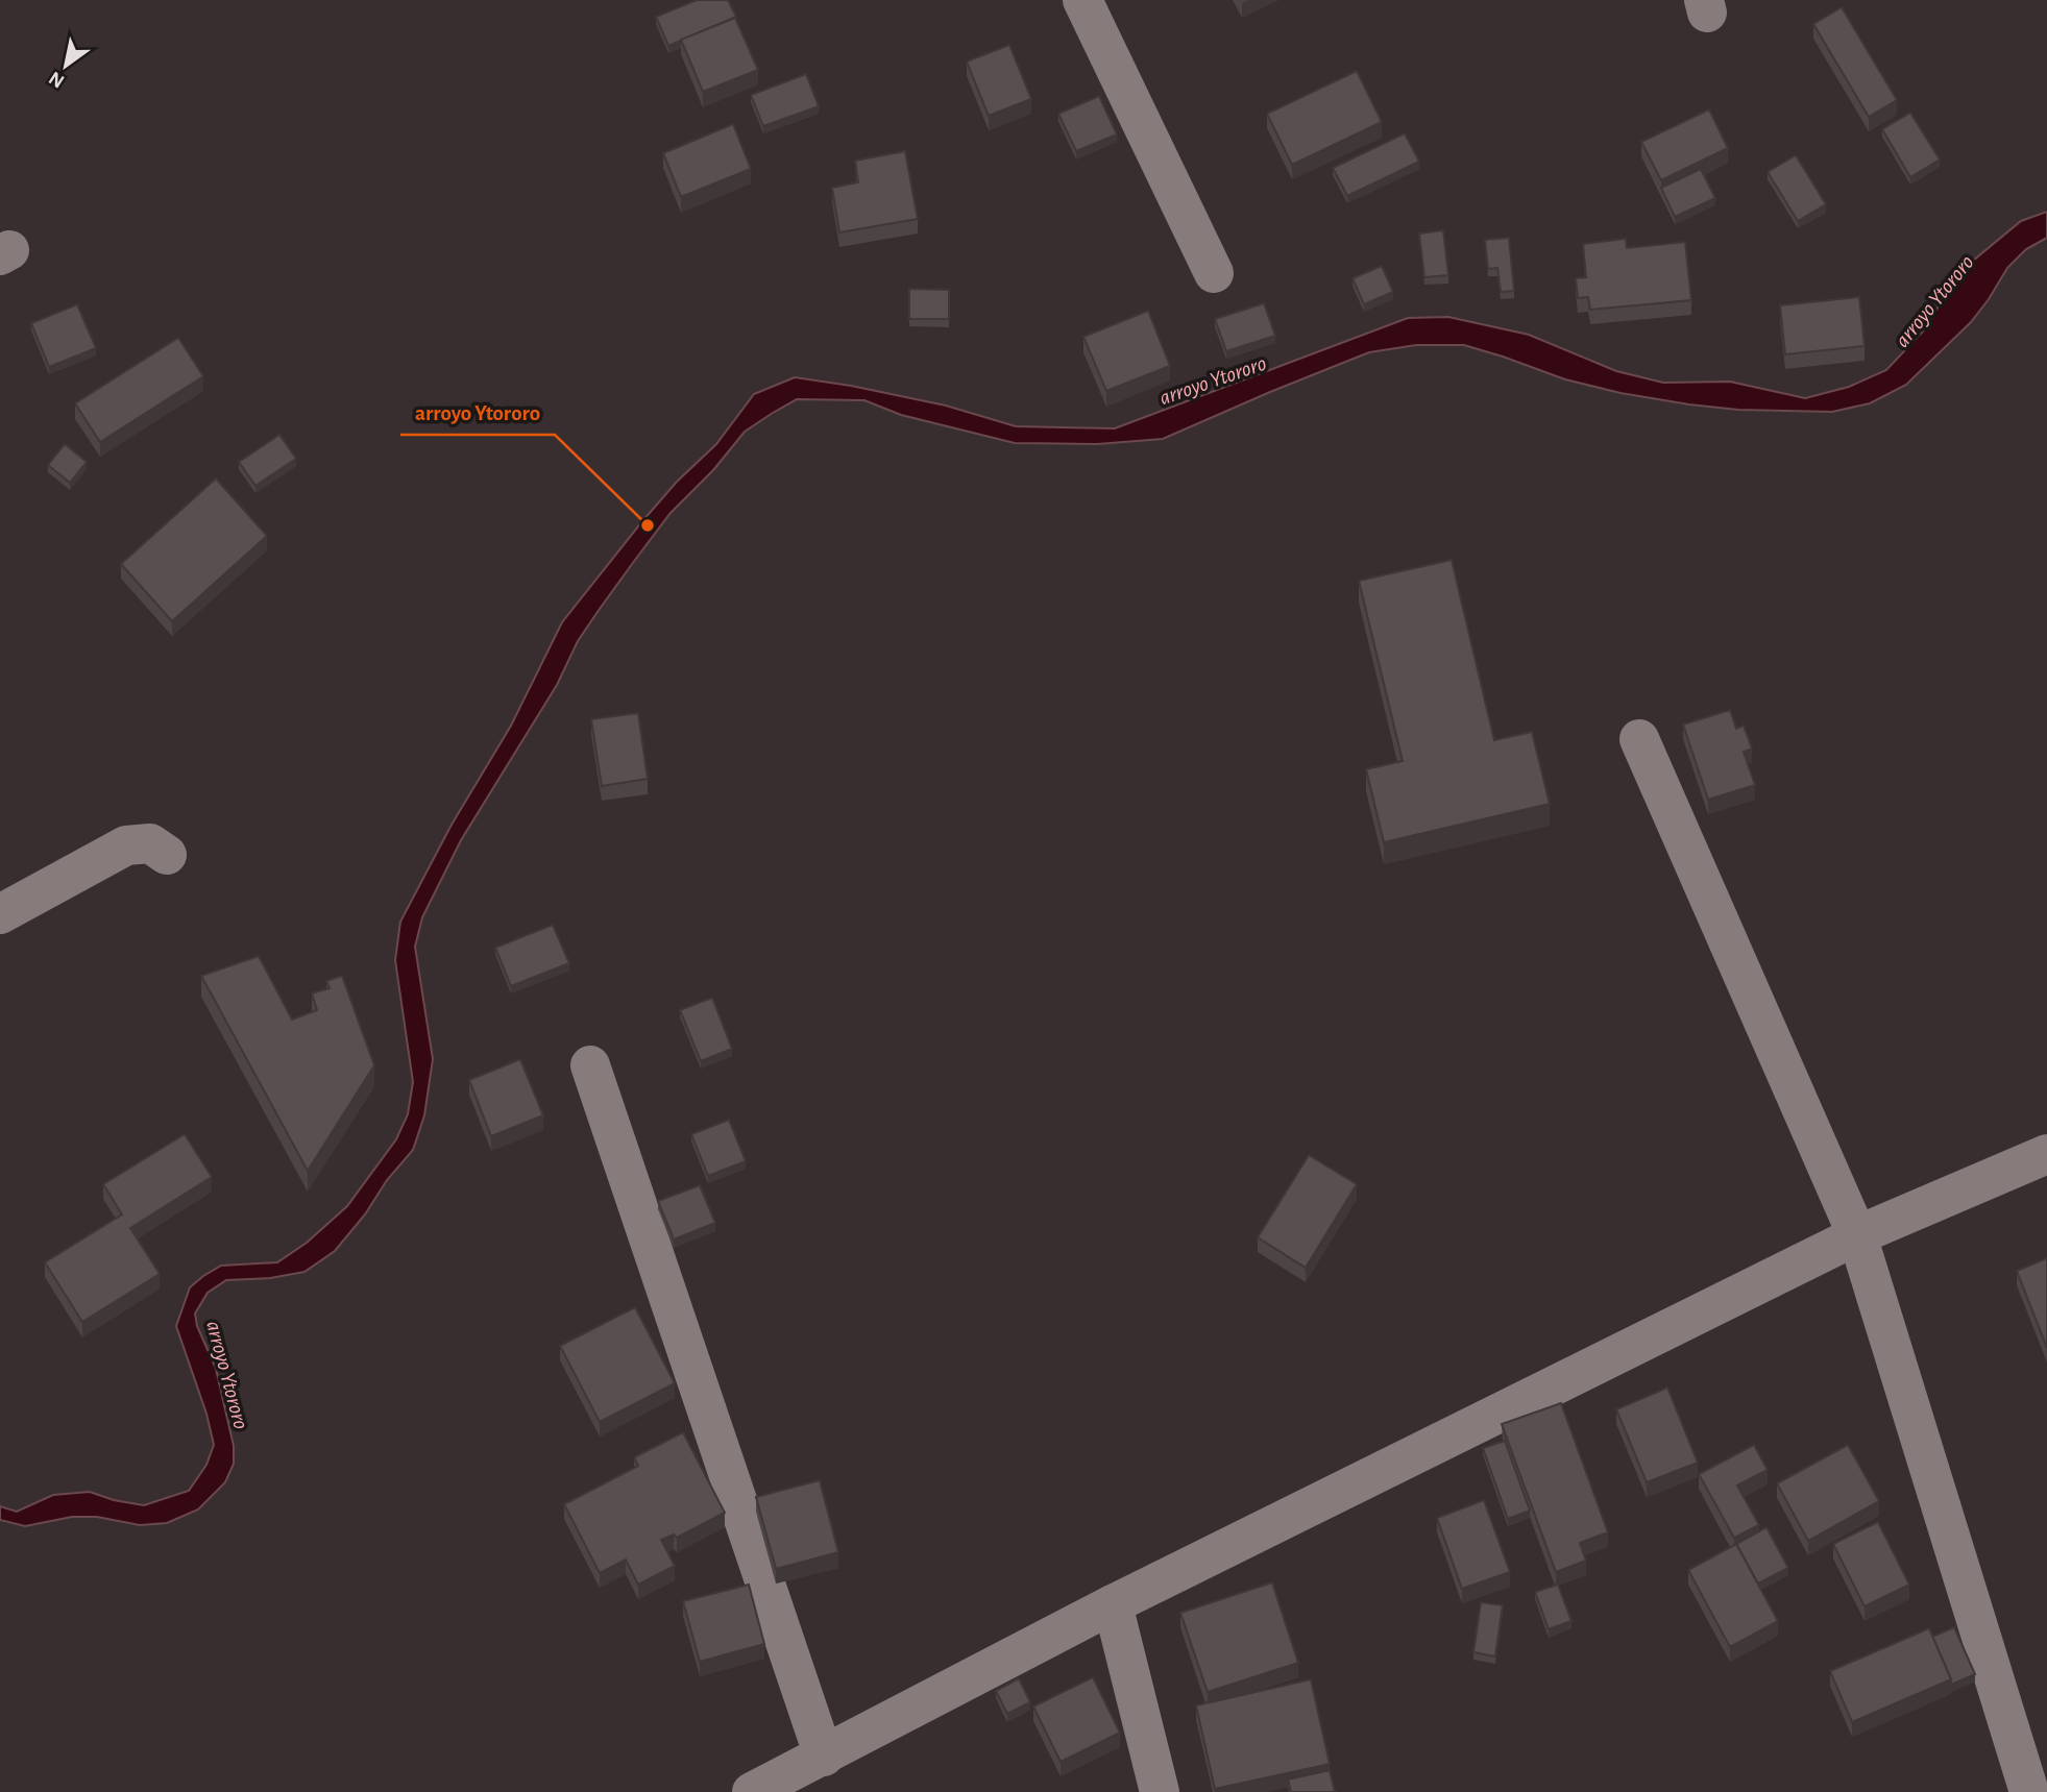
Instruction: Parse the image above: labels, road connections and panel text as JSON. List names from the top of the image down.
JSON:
{
  "water": ["arroyo Ytororo"],
  "places": ["arroyo Ytororo"],
  "north": "bottom left"
}
